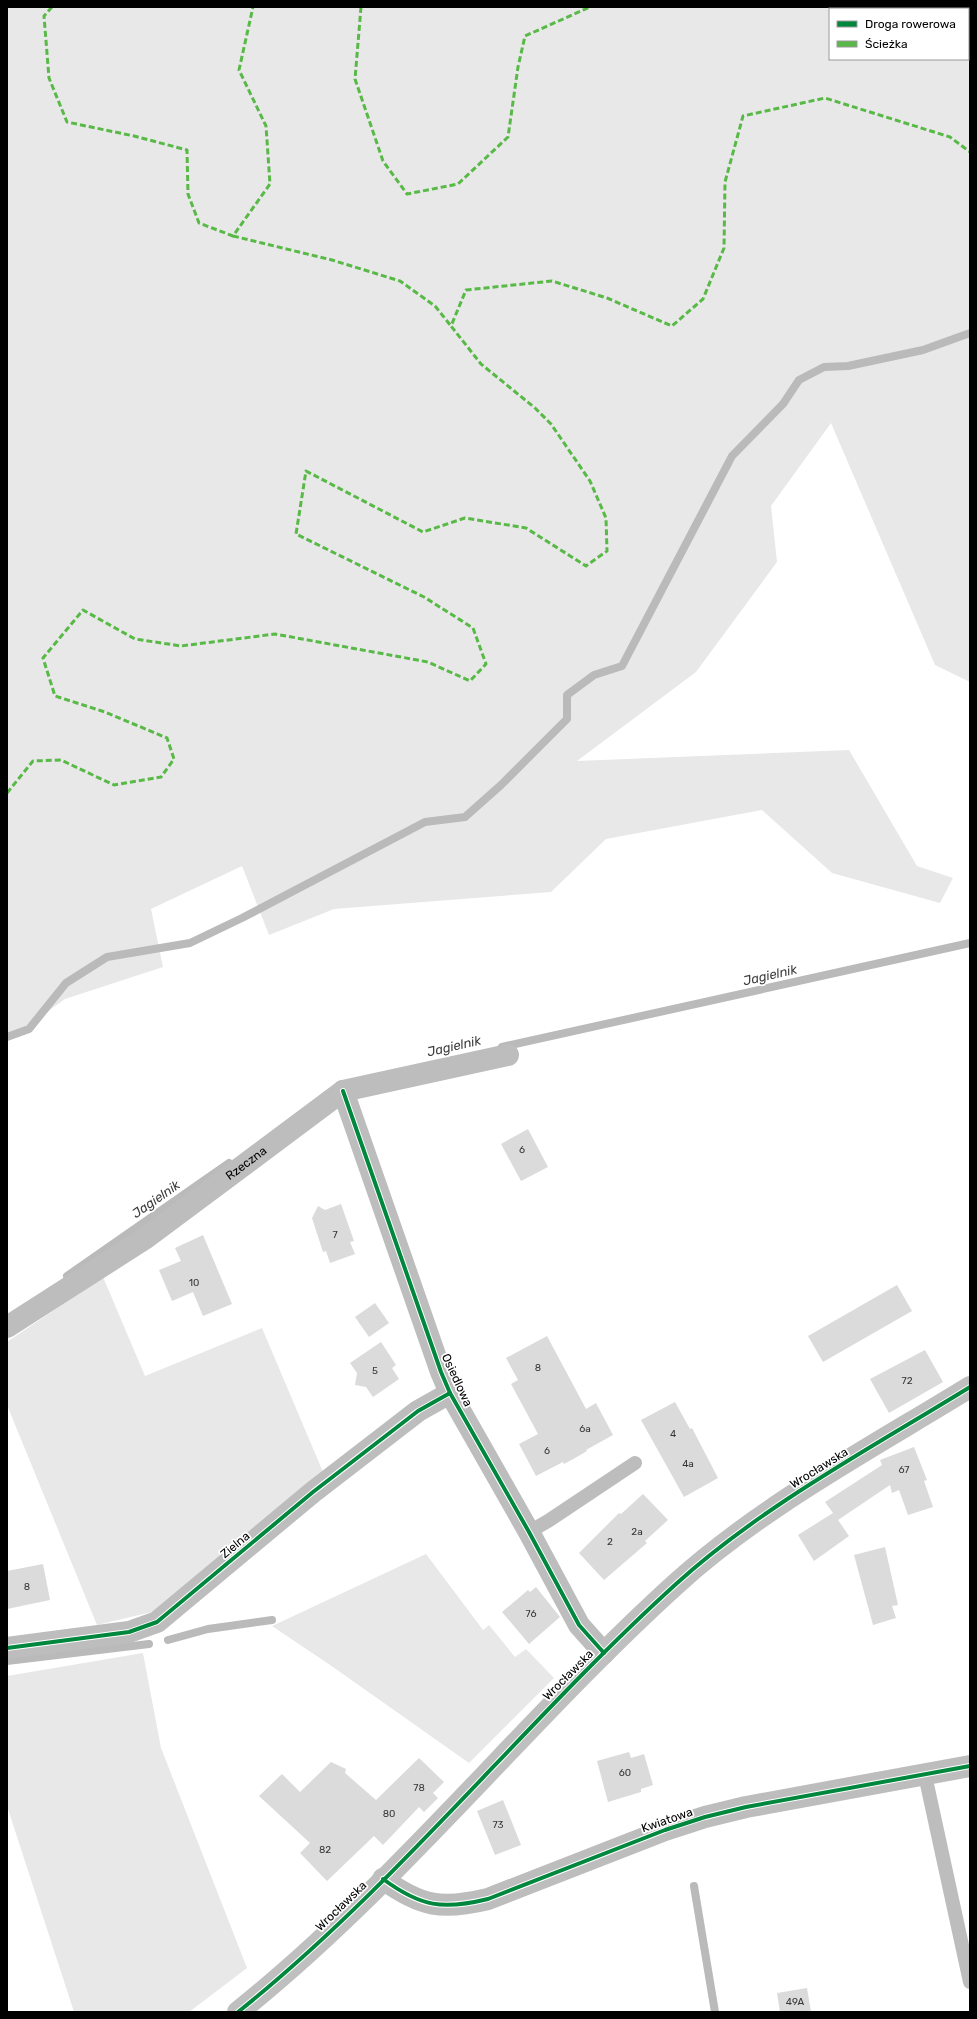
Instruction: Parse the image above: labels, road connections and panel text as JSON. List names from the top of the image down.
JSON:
{
  "streets": {
    "street": [
      "Rzeczna",
      "Osiedlowa",
      "Wrocławska",
      "Zielna",
      "Kwiatowa"
    ]
  },
  "crossings": [
    ["Rzeczna", "Osiedlowa"],
    ["Osiedlowa", "Wrocławska"],
    ["Osiedlowa", "Zielna"],
    ["Wrocławska", "Kwiatowa"]
  ],
  "water": ["Jagielnik"],
  "house_numbers": [
    "6",
    "7",
    "10",
    "8",
    "5",
    "72",
    "6a",
    "4",
    "6",
    "4a",
    "67",
    "2a",
    "2",
    "8",
    "76",
    "60",
    "78",
    "80",
    "73",
    "82",
    "49A"
  ],
  "legend": ["Droga rowerowa", "Ścieżka"]
}
